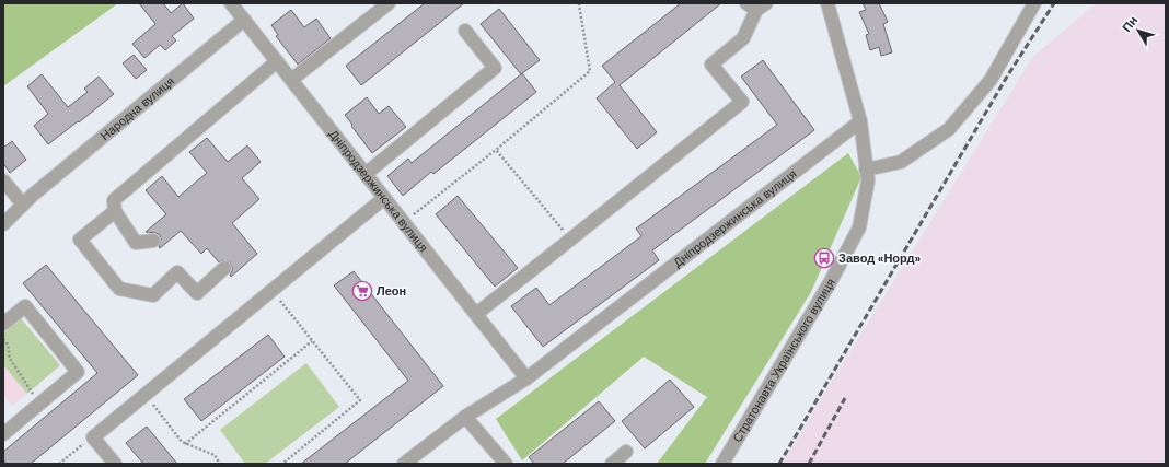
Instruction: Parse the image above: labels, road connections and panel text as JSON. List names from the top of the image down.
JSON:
{
  "streets": {
    "street": ["Народна вулиця", "Дніпродзержинська вулиця", "Стратонавта Українського вулиця"]
  },
  "crossings": [
    ["Народна вулиця", "Дніпродзержинська вулиця"],
    ["Дніпродзержинська вулиця", "Стратонавта Українського вулиця"]
  ],
  "places": {
    "bus stop": ["Завод «Норд»"],
    "supermarket": ["Леон"]
  },
  "north": "top left"
}
